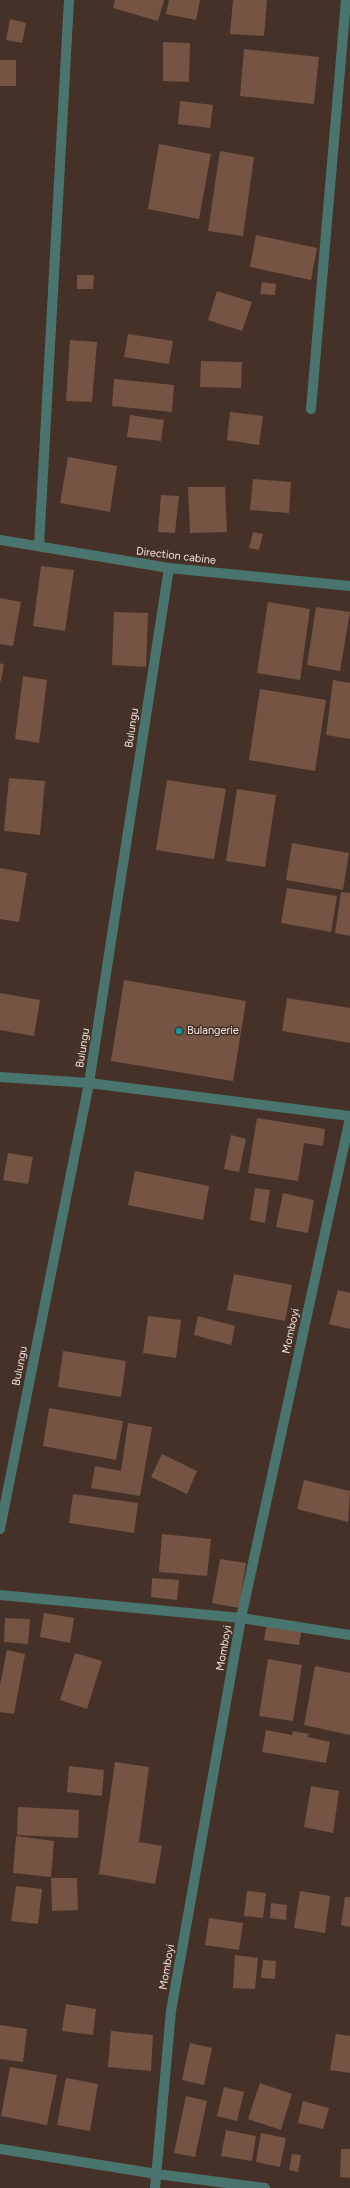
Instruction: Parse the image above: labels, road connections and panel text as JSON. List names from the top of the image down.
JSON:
{
  "streets": {
    "street": ["Direction cabine", "Bulungu", "Momboyi"]
  },
  "crossings": [
    ["Direction cabine", "Bulungu"]
  ],
  "places": ["Bulangerie"]
}
